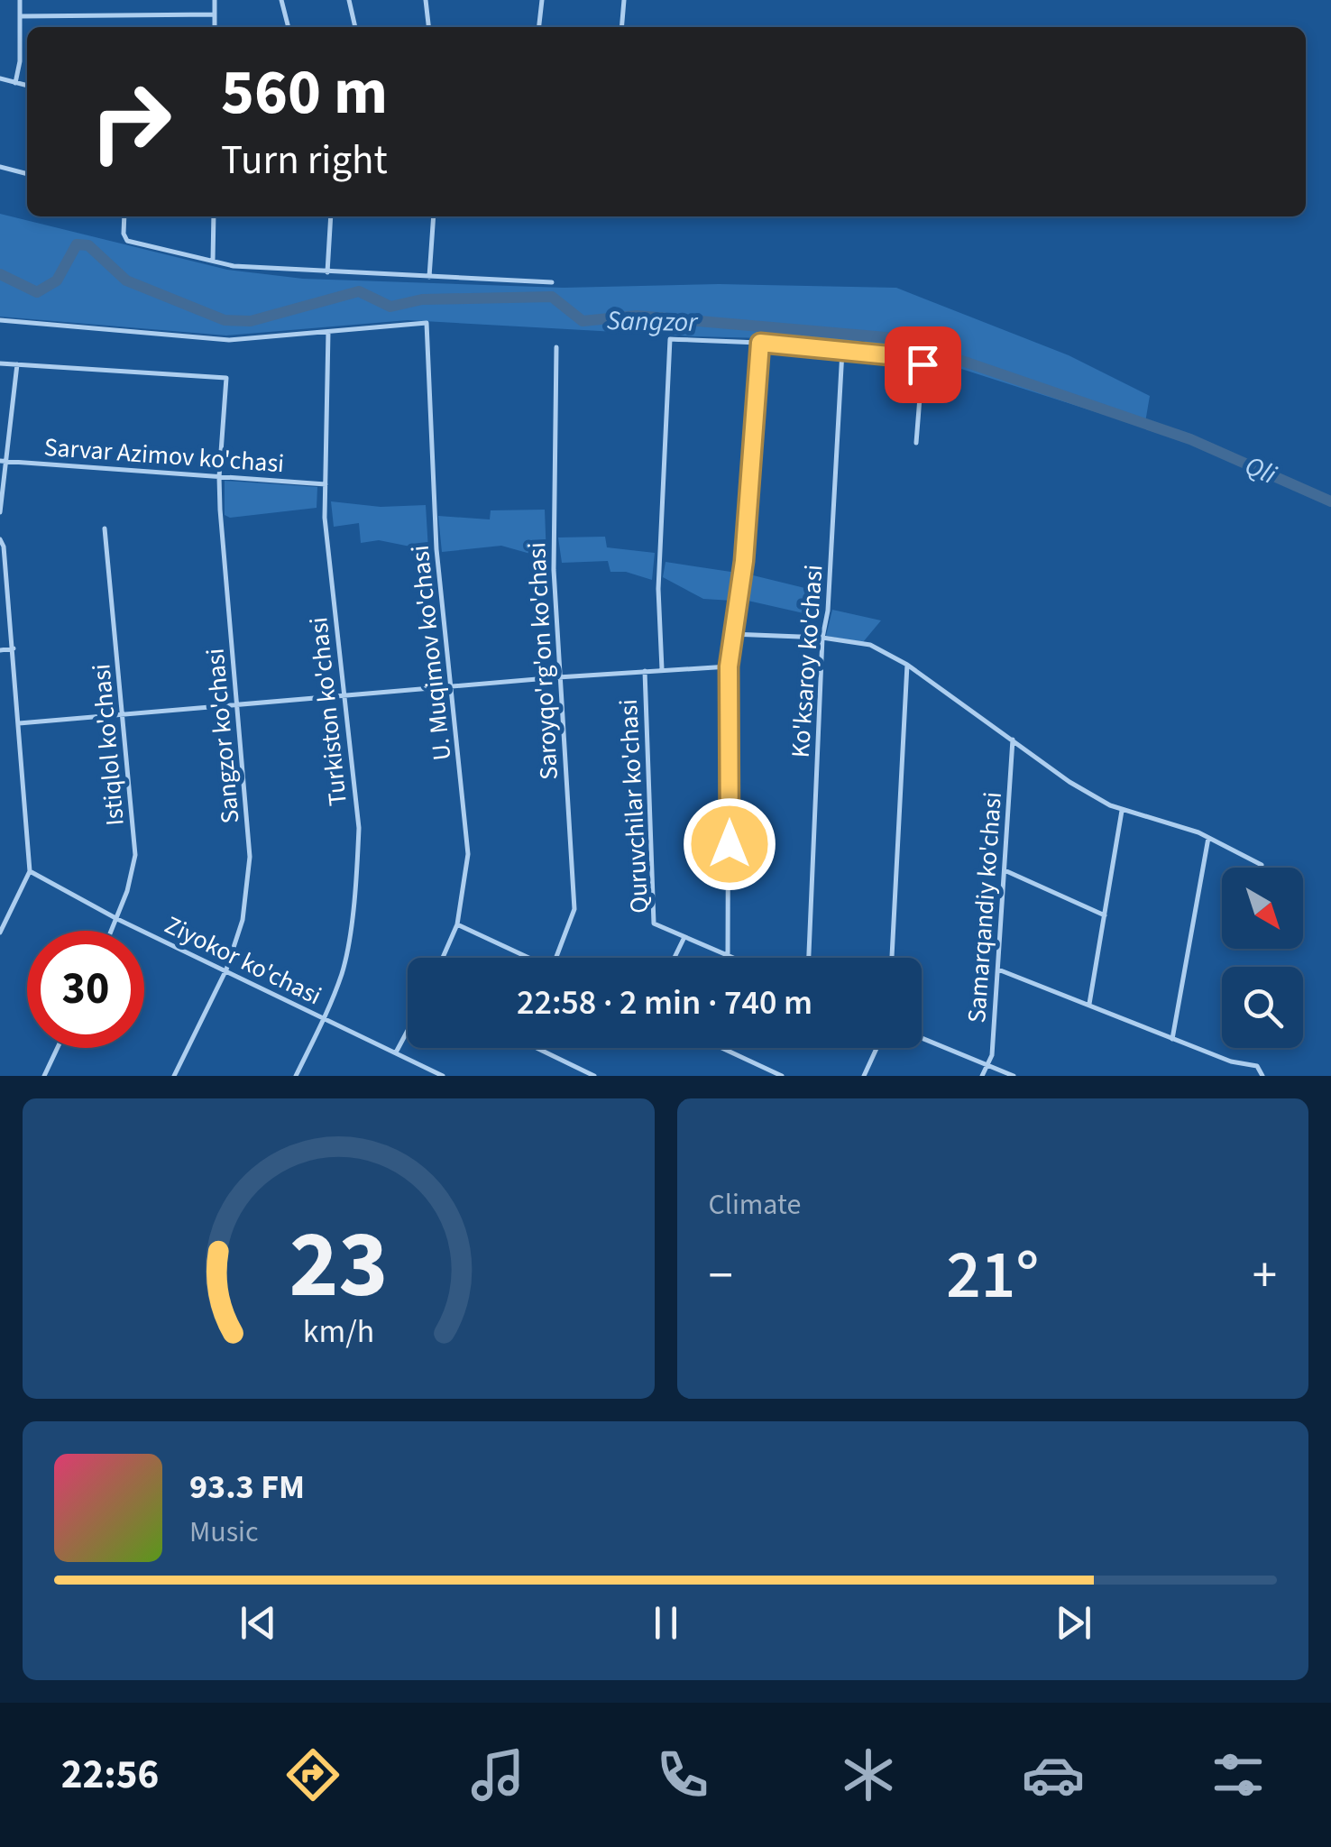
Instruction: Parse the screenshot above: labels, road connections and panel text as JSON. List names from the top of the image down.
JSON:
{
  "streets": {
    "street": [
      "Sarvar Azimov ko'chasi",
      "U. Muqimov ko'chasi",
      "Saroyqo'rg'on ko'chasi",
      "Ko'ksaroy ko'chasi",
      "Turkiston ko'chasi",
      "Sangzor ko'chasi",
      "Istiqlol ko'chasi",
      "Quruvchilar ko'chasi",
      "Samarqandiy ko'chasi",
      "Ziyokor ko'chasi"
    ]
  },
  "crossings": [
    ["Sarvar Azimov ko'chasi", "Turkiston ko'chasi"],
    ["Sarvar Azimov ko'chasi", "Sangzor ko'chasi"],
    ["U. Muqimov ko'chasi", "Turkiston ko'chasi"],
    ["Turkiston ko'chasi", "Ziyokor ko'chasi"],
    ["Sangzor ko'chasi", "Ziyokor ko'chasi"],
    ["Istiqlol ko'chasi", "Ziyokor ko'chasi"]
  ],
  "water": ["Sangzor", "Qli"],
  "north": "bottom right",
  "page": {
    "turn": ["560 m", "Turn right"],
    "limit": "30",
    "trip": "22:58 · 2 min · 740 m",
    "tile": "Climate",
    "heat": ["−", "21°", "+"],
    "song": ["93.3 FM", "Music"],
    "tabs": "22:56",
    "gauge": ["23", "km/h"]
  }
}
